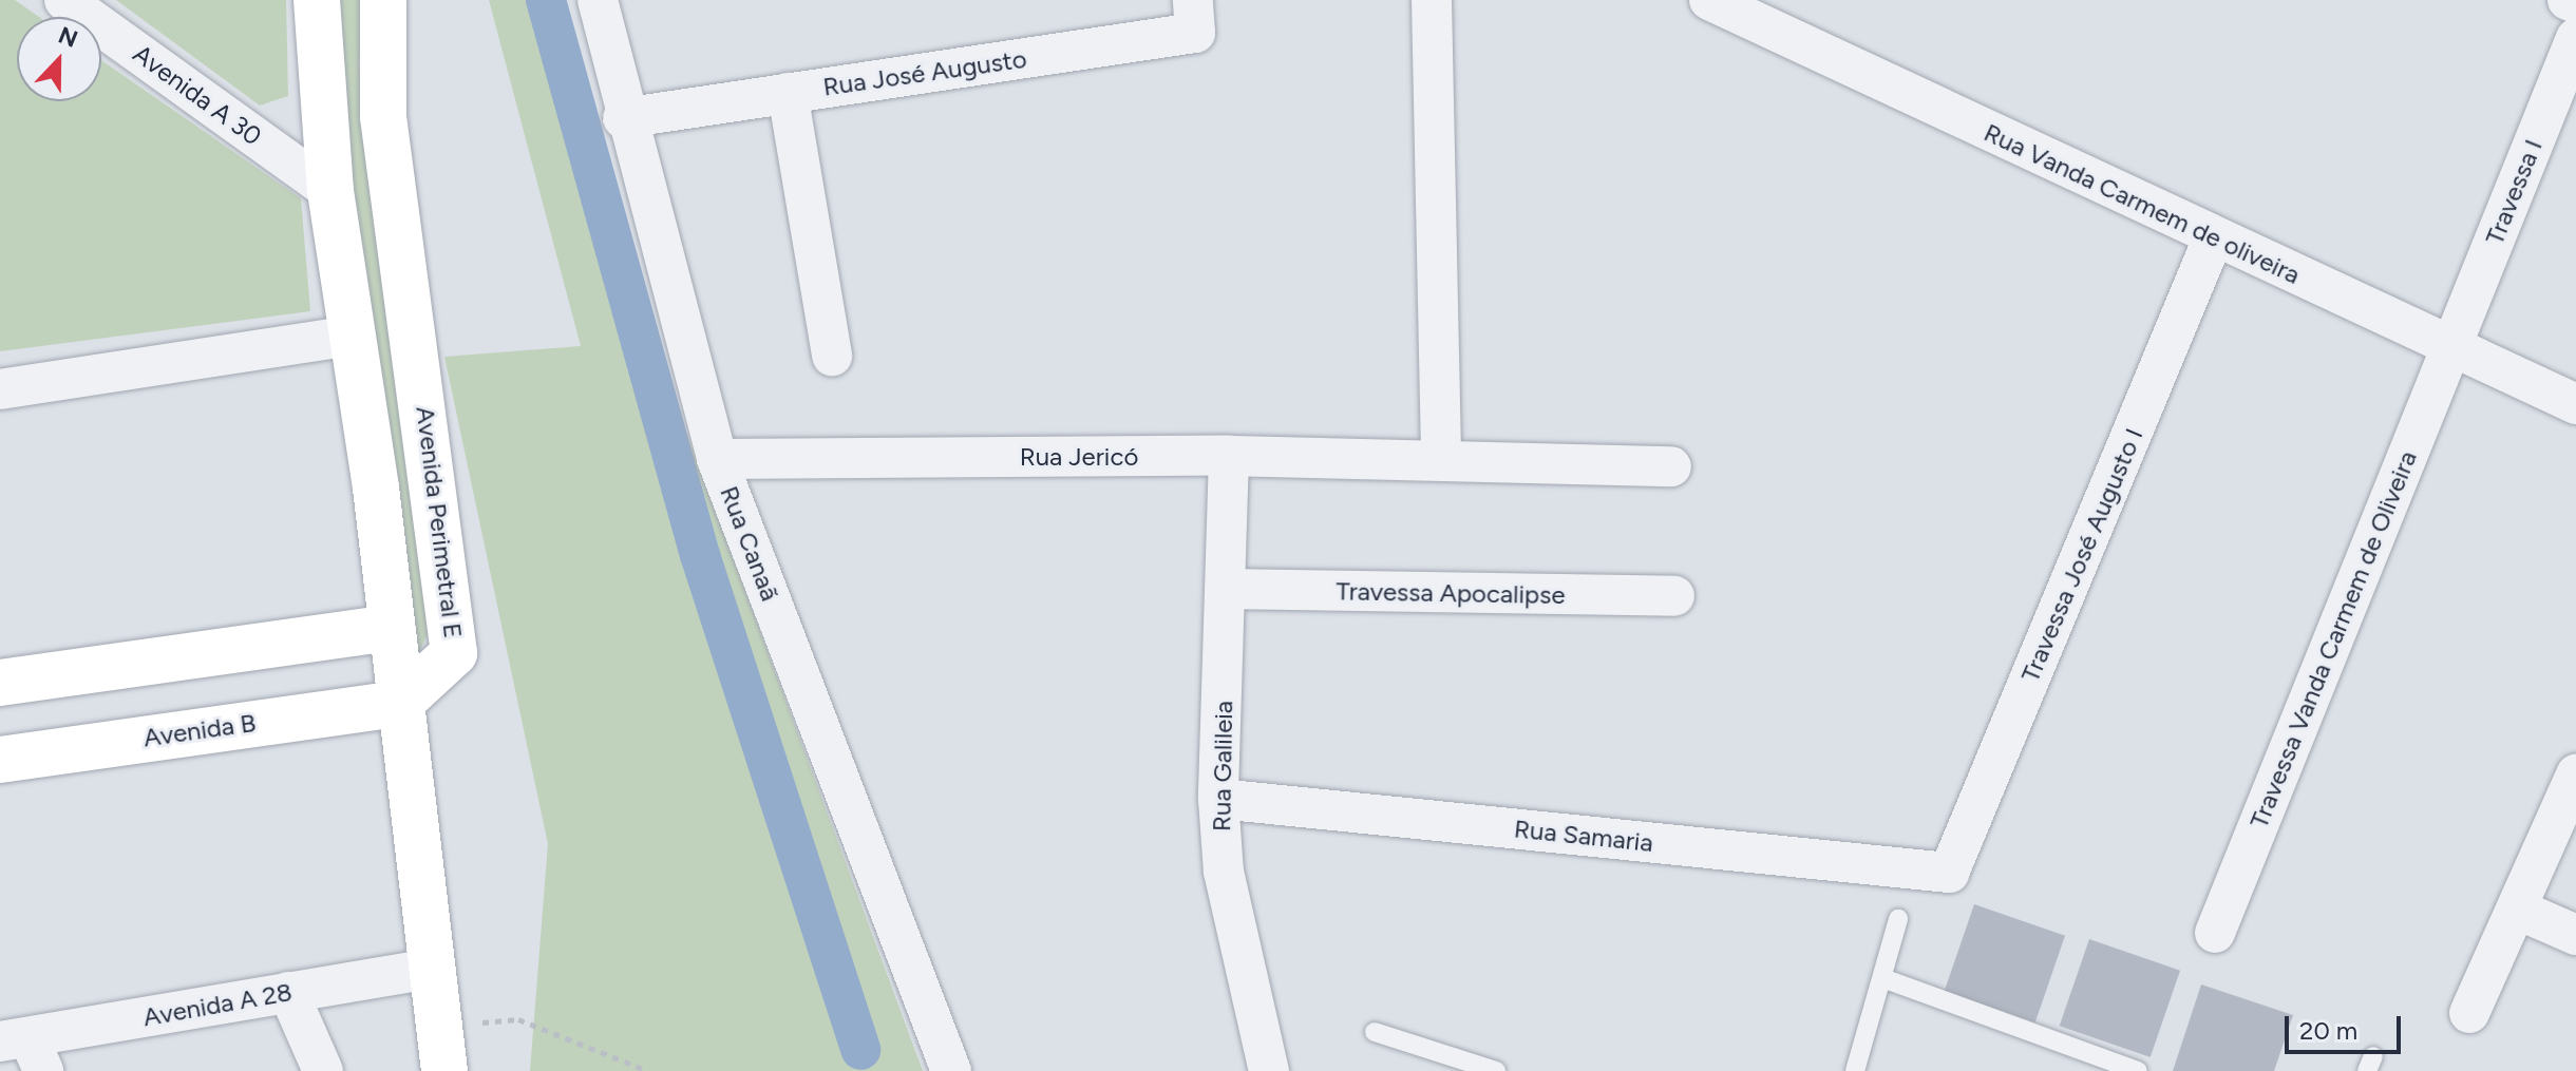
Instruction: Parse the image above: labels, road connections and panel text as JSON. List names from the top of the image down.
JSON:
{
  "streets": {
    "street": [
      "Rua José Augusto",
      "Avenida A 30",
      "Travessa I",
      "Rua Vanda Carmem de oliveira",
      "Rua Jericó",
      "Avenida Perimetral E",
      "Rua Canaã",
      "Travessa José Augusto I",
      "Travessa Apocalipse",
      "Travessa Vanda Carmem de Oliveira",
      "Avenida B",
      "Rua Galileia",
      "Rua Samaria",
      "Avenida A 28"
    ]
  },
  "crossings": [
    ["Rua José Augusto", "Rua Canaã"],
    ["Travessa I", "Rua Vanda Carmem de oliveira"],
    ["Travessa I", "Travessa Vanda Carmem de Oliveira"],
    ["Rua Vanda Carmem de oliveira", "Travessa José Augusto I"],
    ["Rua Vanda Carmem de oliveira", "Travessa Vanda Carmem de Oliveira"],
    ["Rua Jericó", "Rua Canaã"],
    ["Rua Jericó", "Rua Galileia"],
    ["Avenida Perimetral E", "Avenida B"],
    ["Travessa José Augusto I", "Rua Samaria"],
    ["Travessa Apocalipse", "Rua Galileia"],
    ["Rua Galileia", "Rua Samaria"]
  ],
  "scale_bar": "20 m",
  "north": "top"
}
